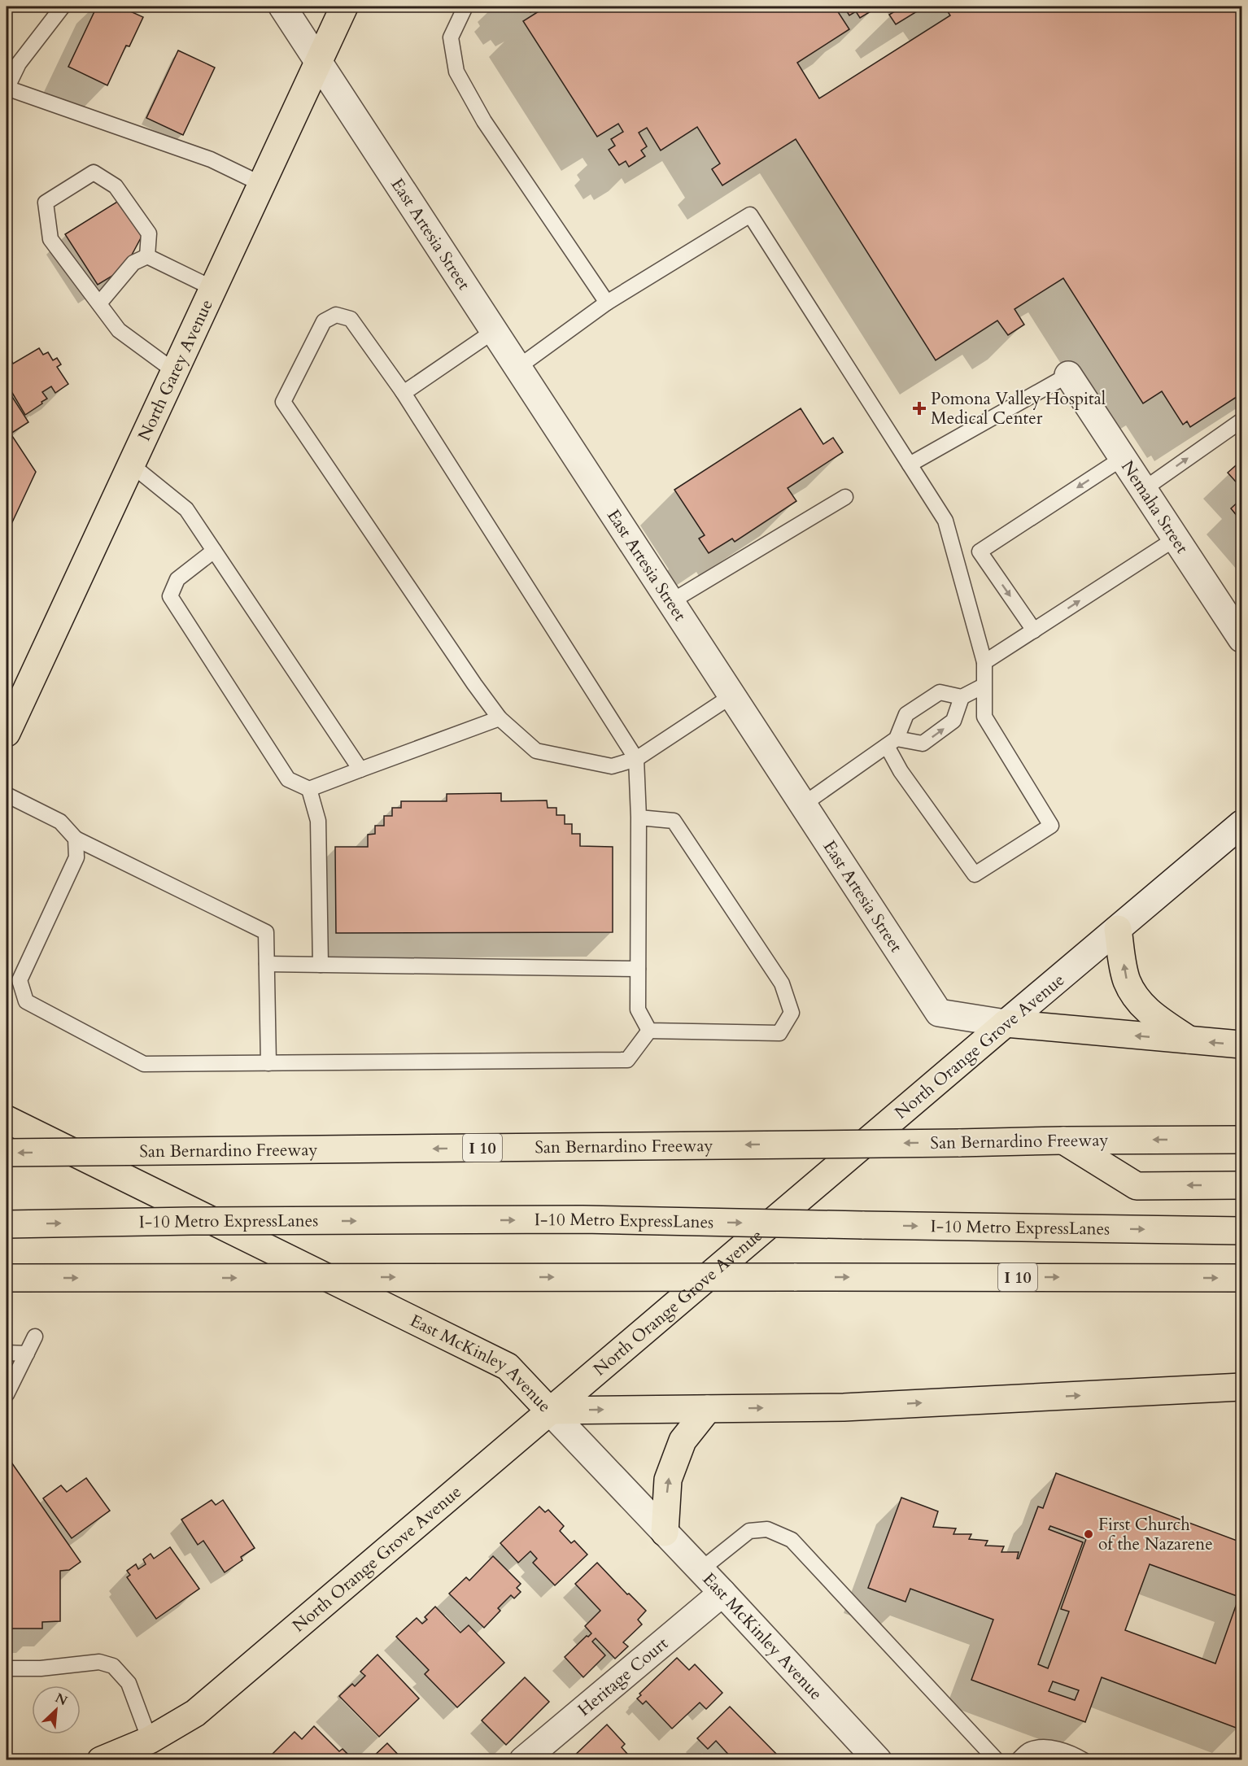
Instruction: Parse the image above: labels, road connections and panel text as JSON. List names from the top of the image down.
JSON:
{
  "streets": {
    "main road": [
      "North Garey Avenue",
      "North Orange Grove Avenue",
      "San Bernardino Freeway",
      "I 10",
      "I-10 Metro ExpressLanes",
      "East McKinley Avenue"
    ],
    "street": ["East Artesia Street", "Nemaha Street", "Heritage Court"]
  },
  "crossings": [
    ["East Artesia Street", "North Garey Avenue"],
    ["East Artesia Street", "North Orange Grove Avenue"],
    ["North Orange Grove Avenue", "East McKinley Avenue"],
    ["East McKinley Avenue", "Heritage Court"]
  ],
  "places": {
    "health": ["Pomona Valley Hospital Medical Center"],
    "other": ["First Church of the Nazarene"]
  },
  "north": "top right"
}
